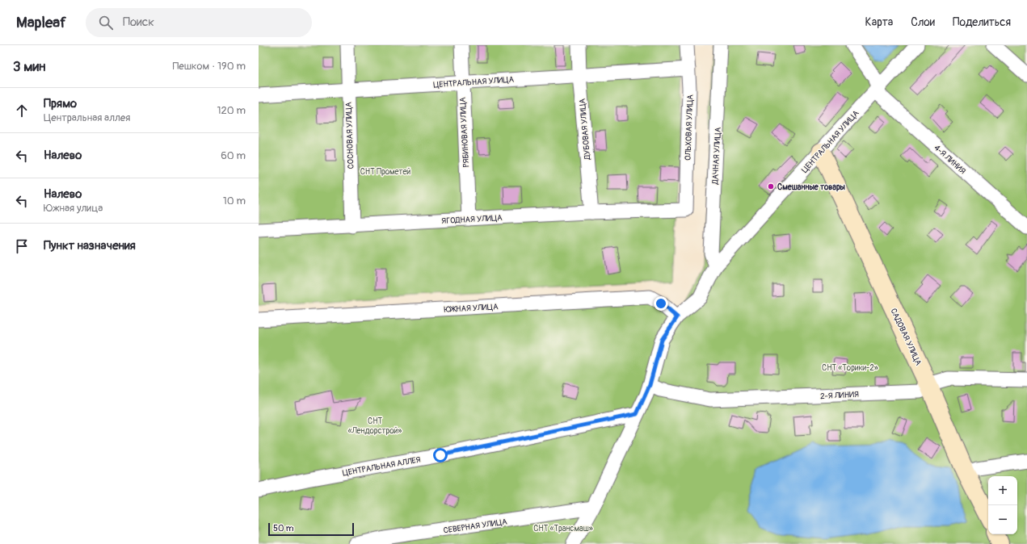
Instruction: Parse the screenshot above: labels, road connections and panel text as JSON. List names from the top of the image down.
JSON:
{
  "streets": {
    "street": [
      "ЦЕНТРАЛЬНАЯ УЛИЦА",
      "ОЛЬХОВАЯ УЛИЦА",
      "ДУБОВАЯ УЛИЦА",
      "РЯБИНОВАЯ УЛИЦА",
      "СОСНОВАЯ УЛИЦА",
      "ДАЧНАЯ УЛИЦА",
      "4-Я ЛИНИЯ",
      "ЯГОДНАЯ УЛИЦА",
      "ЮЖНАЯ УЛИЦА",
      "САДОВАЯ УЛИЦА",
      "2-Я ЛИНИЯ",
      "ЦЕНТРАЛЬНАЯ АЛЛЕЯ",
      "СЕВЕРНАЯ УЛИЦА"
    ]
  },
  "crossings": [
    ["ЦЕНТРАЛЬНАЯ УЛИЦА", "ОЛЬХОВАЯ УЛИЦА"],
    ["ЦЕНТРАЛЬНАЯ УЛИЦА", "ДУБОВАЯ УЛИЦА"],
    ["ЦЕНТРАЛЬНАЯ УЛИЦА", "РЯБИНОВАЯ УЛИЦА"],
    ["ЦЕНТРАЛЬНАЯ УЛИЦА", "СОСНОВАЯ УЛИЦА"],
    ["ЦЕНТРАЛЬНАЯ УЛИЦА", "ДАЧНАЯ УЛИЦА"],
    ["ЦЕНТРАЛЬНАЯ УЛИЦА", "4-Я ЛИНИЯ"],
    ["ЦЕНТРАЛЬНАЯ УЛИЦА", "ЮЖНАЯ УЛИЦА"],
    ["ЦЕНТРАЛЬНАЯ УЛИЦА", "САДОВАЯ УЛИЦА"],
    ["ЦЕНТРАЛЬНАЯ УЛИЦА", "2-Я ЛИНИЯ"],
    ["ЦЕНТРАЛЬНАЯ УЛИЦА", "ЦЕНТРАЛЬНАЯ АЛЛЕЯ"],
    ["ЦЕНТРАЛЬНАЯ УЛИЦА", "СЕВЕРНАЯ УЛИЦА"],
    ["ОЛЬХОВАЯ УЛИЦА", "ЯГОДНАЯ УЛИЦА"],
    ["ДУБОВАЯ УЛИЦА", "ЯГОДНАЯ УЛИЦА"],
    ["РЯБИНОВАЯ УЛИЦА", "ЯГОДНАЯ УЛИЦА"],
    ["СОСНОВАЯ УЛИЦА", "ЯГОДНАЯ УЛИЦА"],
    ["САДОВАЯ УЛИЦА", "2-Я ЛИНИЯ"]
  ],
  "parks": [
    "СНТ Прометей",
    "СНТ «Торики-2»",
    "СНТ «Лендорстрой»",
    "СНТ «Трансмаш»"
  ],
  "places": ["Смешанные товары"],
  "scale_bar": "50 m",
  "page": {
    "header": "Mapleaf",
    "search": "Поиск",
    "nav": ["Карта", "Слои", "Поделиться"],
    "heading": ["3 мин", "Пешком · 190 m"],
    "list": [
      ["Прямо", "Центральная аллея", "120 m"],
      ["Налево", "60 m"],
      ["Налево", "Южная улица", "10 m"],
      "Пункт назначения"
    ],
    "map_buttons": ["+", "−"],
    "scale": "50 m"
  }
}
